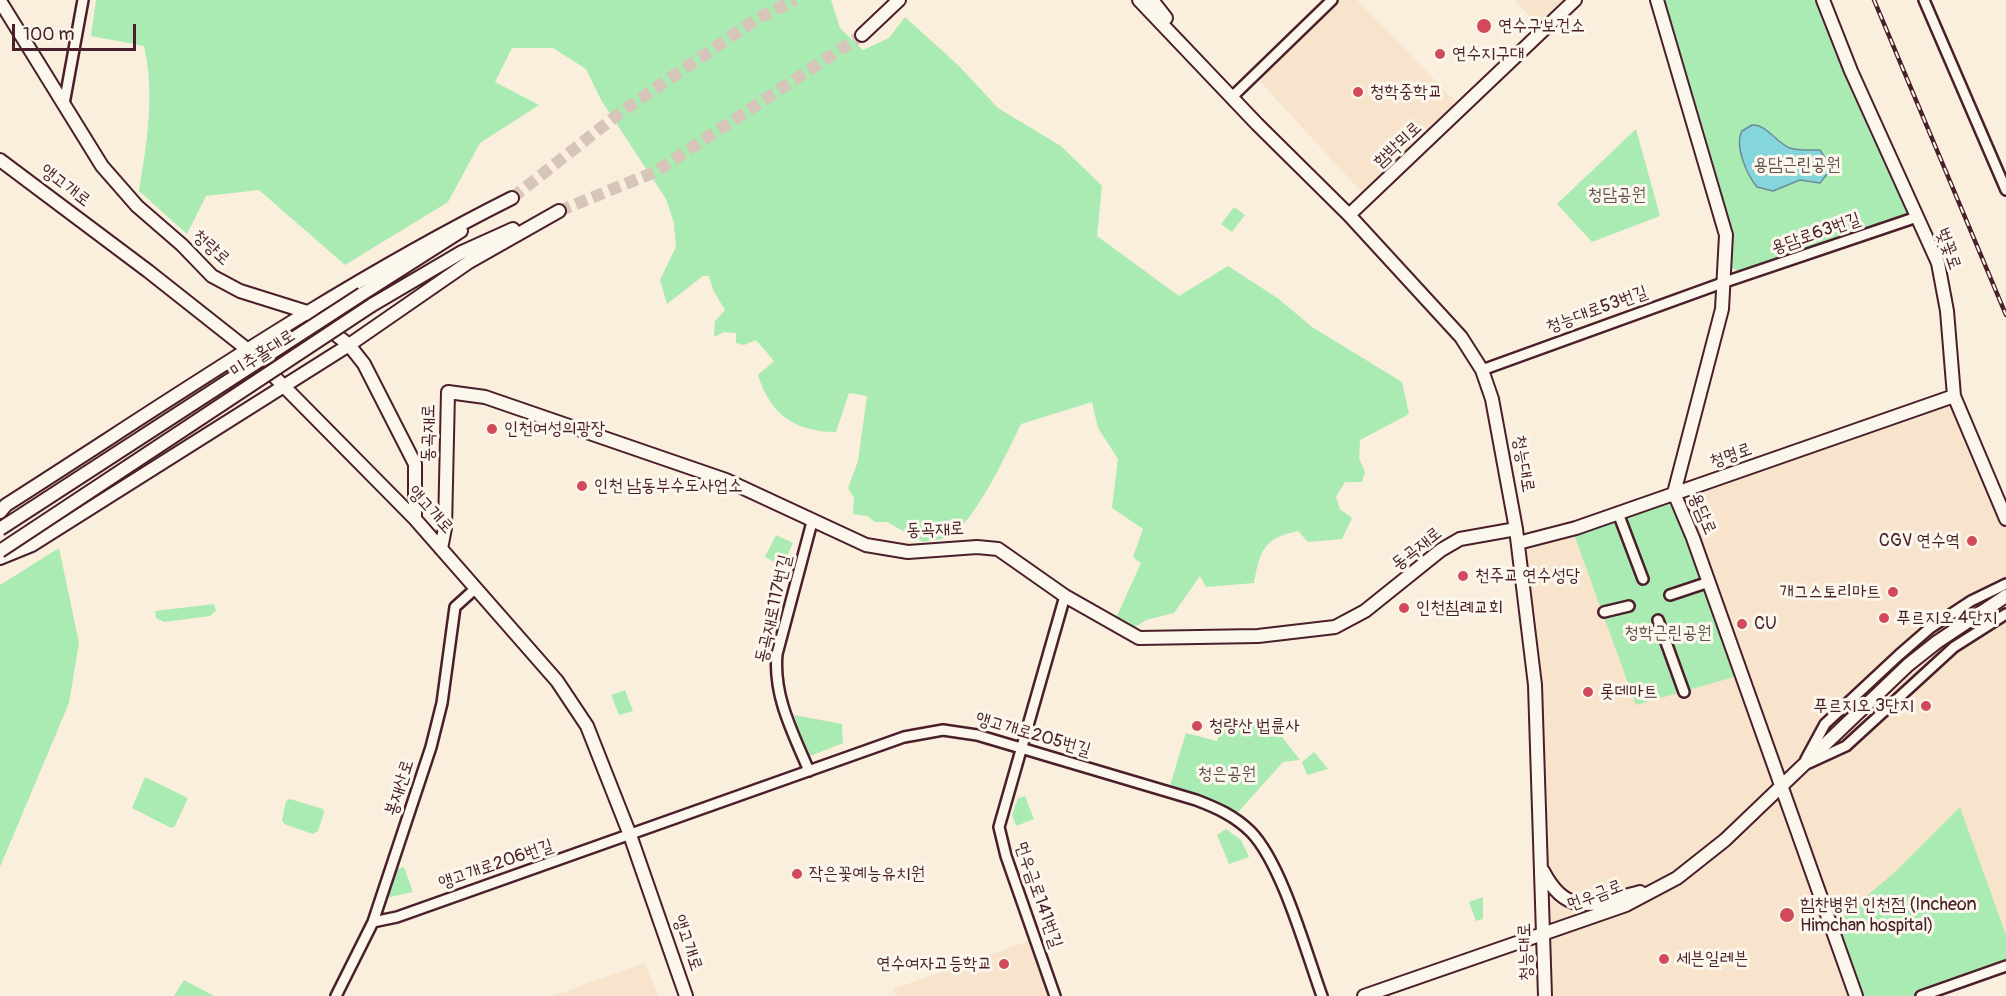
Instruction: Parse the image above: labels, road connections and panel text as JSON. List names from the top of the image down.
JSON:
{
  "streets": {
    "street": [
      "함박뫼로",
      "앵고개로",
      "용담로63번길",
      "청량로",
      "벚꽃로",
      "청능대로53번길",
      "미추홀대로",
      "동곡재로",
      "청명로",
      "청능대로",
      "용담로",
      "동곡재로117번길",
      "앵고개로205번길",
      "봉재산로",
      "앵고개로206번길",
      "먼우금로141번길",
      "먼우금로"
    ]
  },
  "crossings": [
    ["함박뫼로", "청능대로"],
    ["앵고개로", "청량로"],
    ["앵고개로", "동곡재로"],
    ["앵고개로", "앵고개로205번길"],
    ["앵고개로", "봉재산로"],
    ["앵고개로", "앵고개로206번길"],
    ["용담로63번길", "벚꽃로"],
    ["용담로63번길", "청능대로53번길"],
    ["용담로63번길", "용담로"],
    ["청량로", "미추홀대로"],
    ["벚꽃로", "청명로"],
    ["청능대로53번길", "청능대로"],
    ["청능대로53번길", "용담로"],
    ["동곡재로", "청능대로"],
    ["동곡재로", "동곡재로117번길"],
    ["동곡재로", "먼우금로141번길"],
    ["청명로", "청능대로"],
    ["청명로", "용담로"],
    ["청능대로", "먼우금로"],
    ["용담로", "먼우금로"],
    ["동곡재로117번길", "앵고개로205번길"],
    ["앵고개로205번길", "앵고개로206번길"],
    ["앵고개로205번길", "먼우금로141번길"],
    ["봉재산로", "앵고개로206번길"]
  ],
  "parks": [
    "용담근린공원",
    "청담공원",
    "청학근린공원",
    "청은공원"
  ],
  "places": [
    "연수구보건소",
    "연수지구대",
    "청학중학교",
    "인천여성의광장",
    "인천 남동부수도사업소",
    "CGV 연수역",
    "천주교 연수성당",
    "개그스토리마트",
    "인천침례교회",
    "푸르지오 4단지",
    "CU",
    "롯데마트",
    "푸르지오 3단지",
    "청량산 법륜사",
    "작은꽃예능유치원",
    "힘찬병원 인천점 (Incheon Himchan hospital)",
    "세븐일레븐",
    "연수여자고등학교"
  ],
  "scale_bar": "100 m"
}
